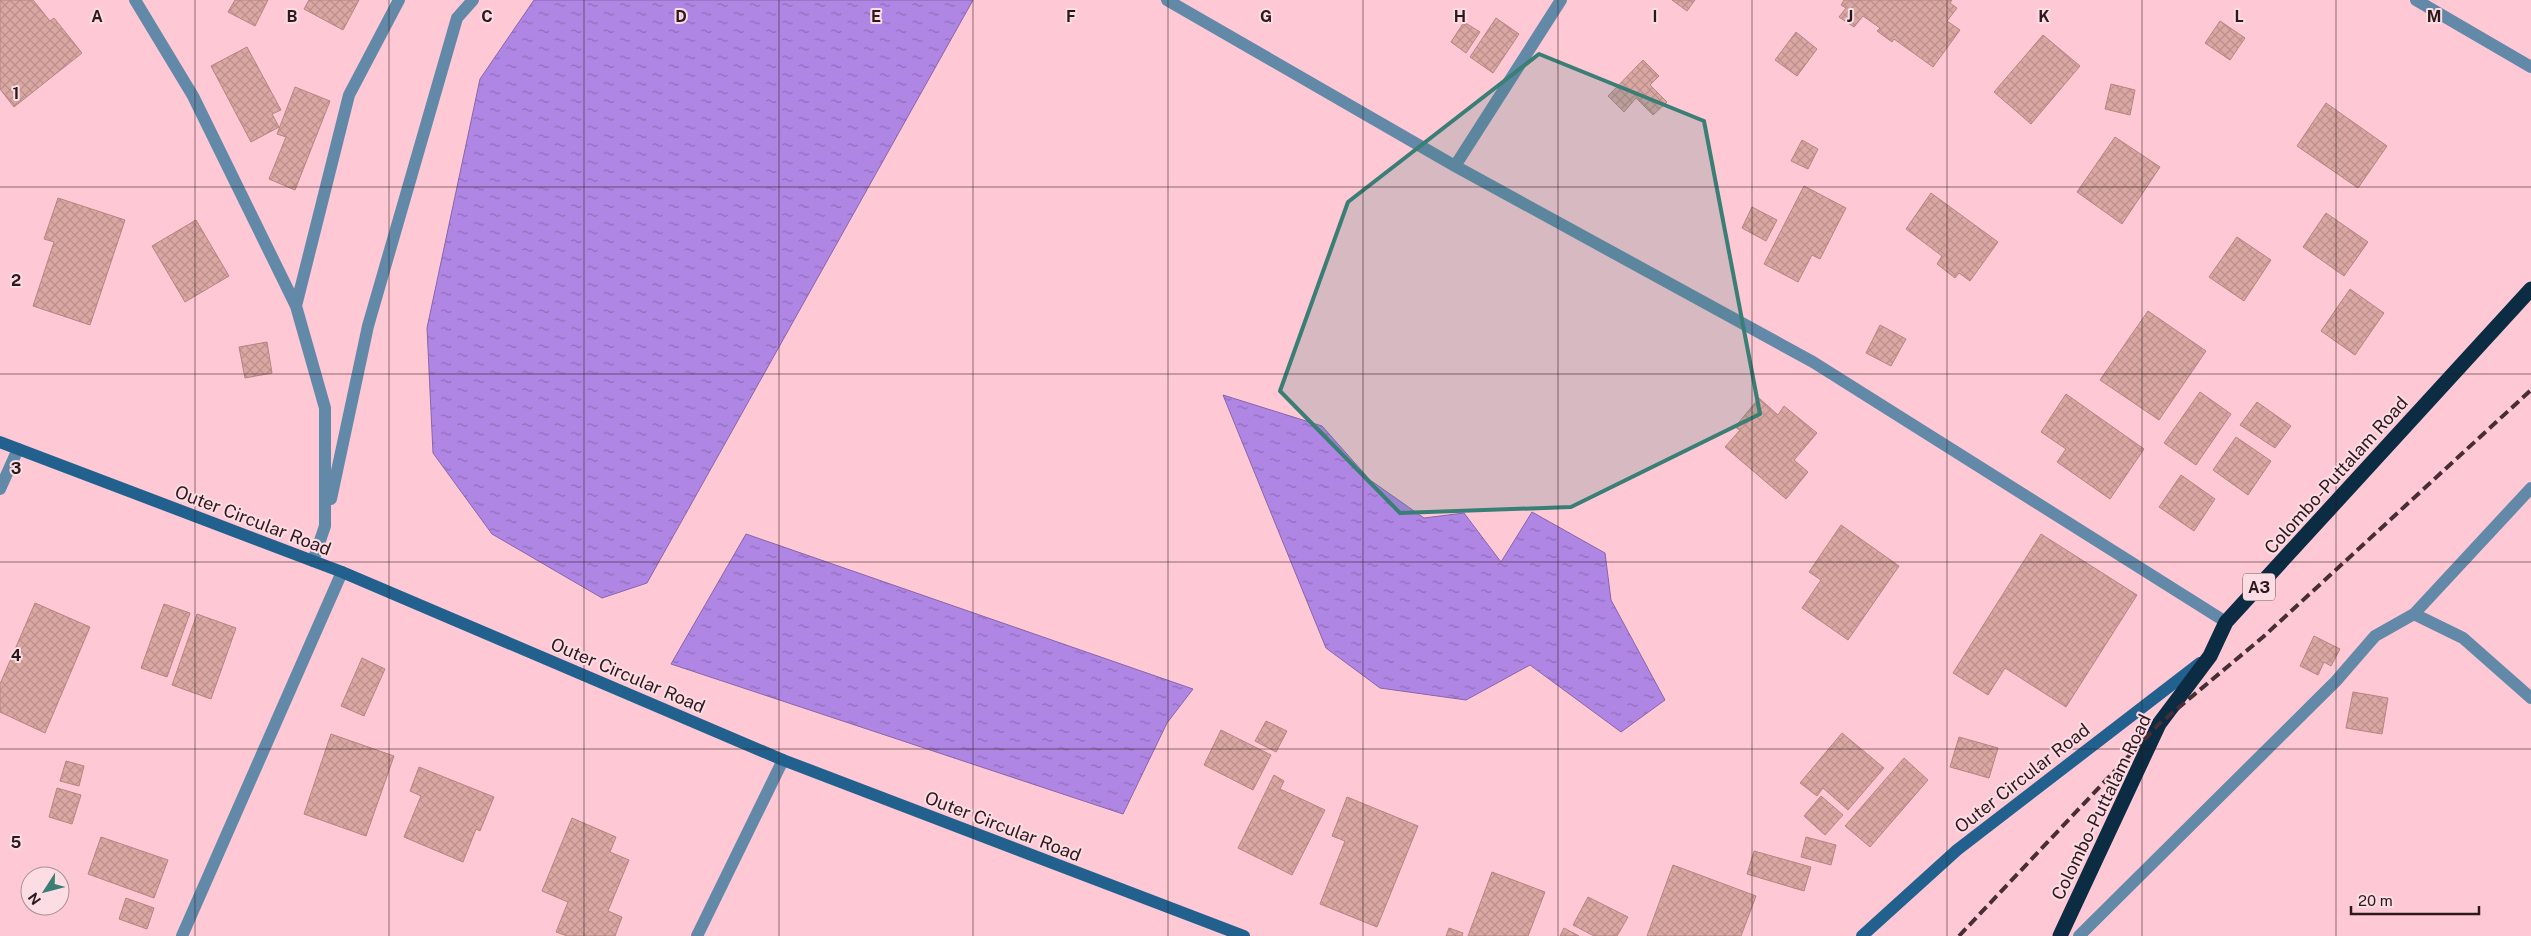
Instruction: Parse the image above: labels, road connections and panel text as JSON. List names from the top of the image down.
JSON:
{
  "streets": {
    "highway": ["Colombo-Puttalam Road", "A3"],
    "street": ["Outer Circular Road"]
  },
  "crossings": [
    ["Colombo-Puttalam Road", "Outer Circular Road"]
  ],
  "scale_bar": "20 m",
  "north": "bottom left",
  "grid": {
    "columns": [
      "A",
      "B",
      "C",
      "D",
      "E",
      "F",
      "G",
      "H",
      "I",
      "J",
      "K",
      "L",
      "M"
    ],
    "rows": [
      "1",
      "2",
      "3",
      "4",
      "5"
    ]
  }
}
